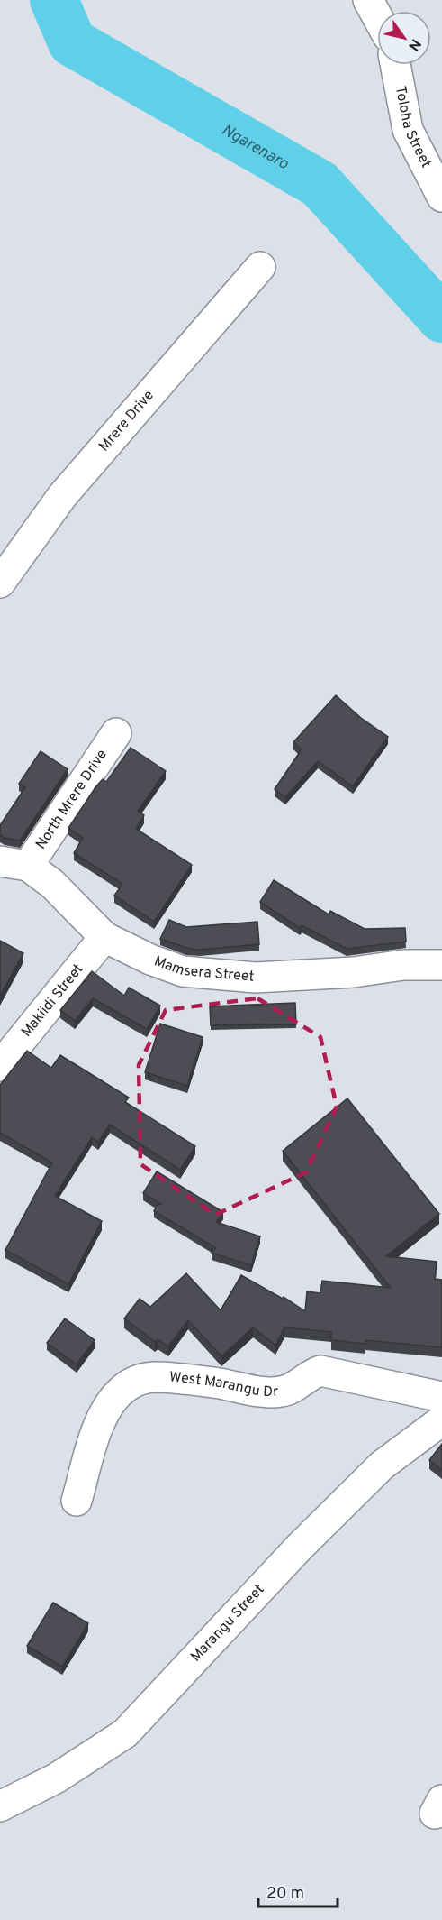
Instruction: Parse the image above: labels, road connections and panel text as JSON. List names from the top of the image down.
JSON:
{
  "streets": {
    "street": [
      "Toloha Street",
      "Mrere Drive",
      "North Mrere Drive",
      "Mamsera Street",
      "Makiidi Street",
      "West Marangu Dr",
      "Marangu Street"
    ]
  },
  "crossings": [
    ["North Mrere Drive", "Mamsera Street"],
    ["Mamsera Street", "Makiidi Street"]
  ],
  "water": ["Ngarenaro"],
  "scale_bar": "20 m",
  "north": "bottom right"
}
